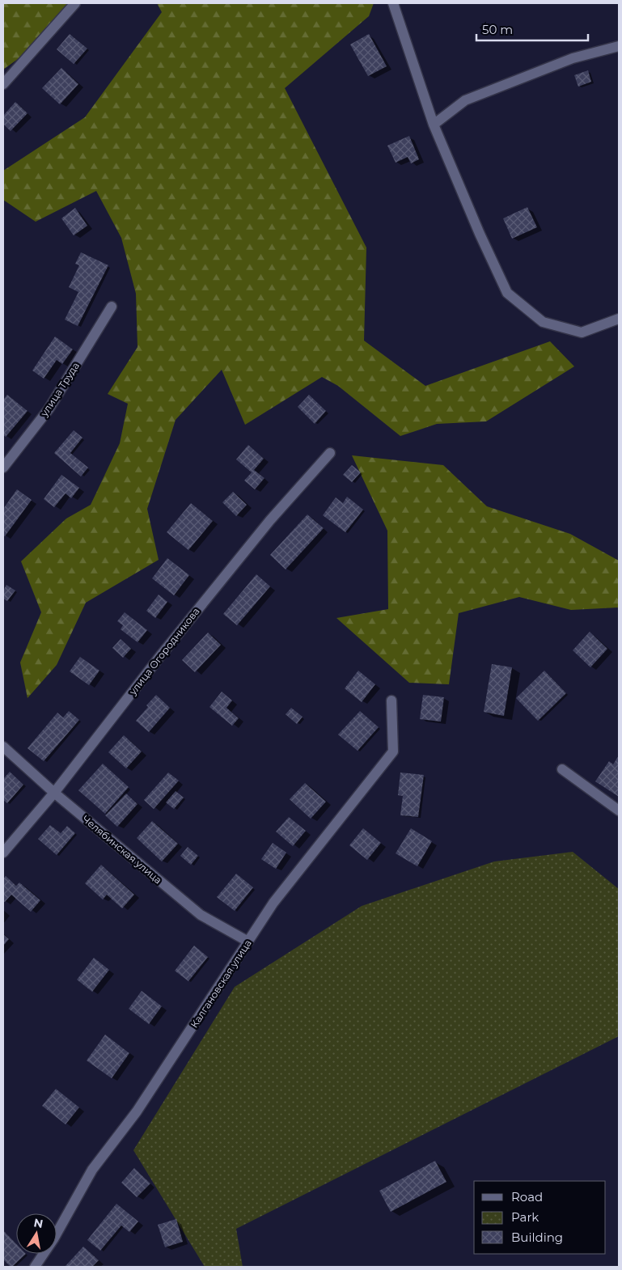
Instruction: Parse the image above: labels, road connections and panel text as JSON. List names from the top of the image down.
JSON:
{
  "streets": {
    "street": [
      "улица Труда",
      "улица Огородникова",
      "Челябинская улица",
      "Калгановская улица"
    ]
  },
  "crossings": [
    ["улица Огородникова", "Челябинская улица"],
    ["Челябинская улица", "Калгановская улица"]
  ],
  "legend": ["Road", "Park", "Building"],
  "scale_bar": "50 m",
  "north": "top"
}
